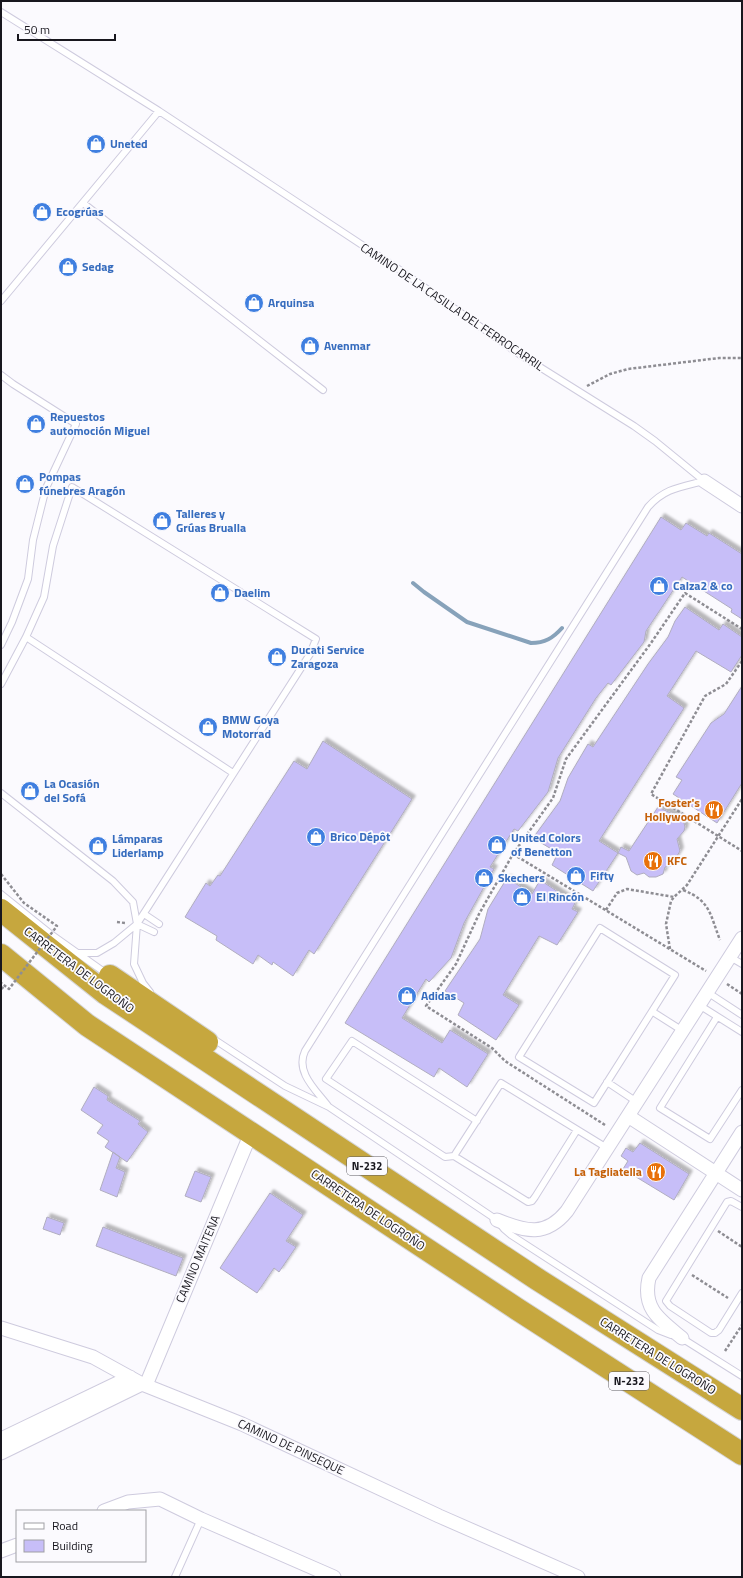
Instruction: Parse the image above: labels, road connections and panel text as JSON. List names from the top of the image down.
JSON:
{
  "streets": {
    "highway": ["CARRETERA DE LOGROÑO", "N-232"],
    "street": ["CAMINO DE LA CASILLA DEL FERROCARRIL", "CAMINO MAITENA", "CAMINO DE PINSEQUE"]
  },
  "crossings": [
    ["CARRETERA DE LOGROÑO", "CAMINO MAITENA"],
    ["CAMINO MAITENA", "CAMINO DE PINSEQUE"]
  ],
  "places": {
    "shop": [
      "Uneted",
      "Ecogrúas",
      "Sedag",
      "Arquinsa",
      "Avenmar",
      "Repuestos automoción Miguel",
      "Pompas fúnebres Aragón",
      "Talleres y Grúas Brualla",
      "Calza2 & co",
      "Daelim",
      "Ducati Service Zaragoza",
      "BMW Goya Motorrad",
      "La Ocasión del Sofá",
      "Brico Dépôt",
      "United Colors of Benetton",
      "Lámparas Liderlamp",
      "Fifty",
      "Skechers",
      "El Rincón",
      "Adidas"
    ],
    "restaurant": ["Foster's Hollywood", "KFC", "La Tagliatella"]
  },
  "legend": ["Road", "Building"],
  "scale_bar": "50 m"
}
